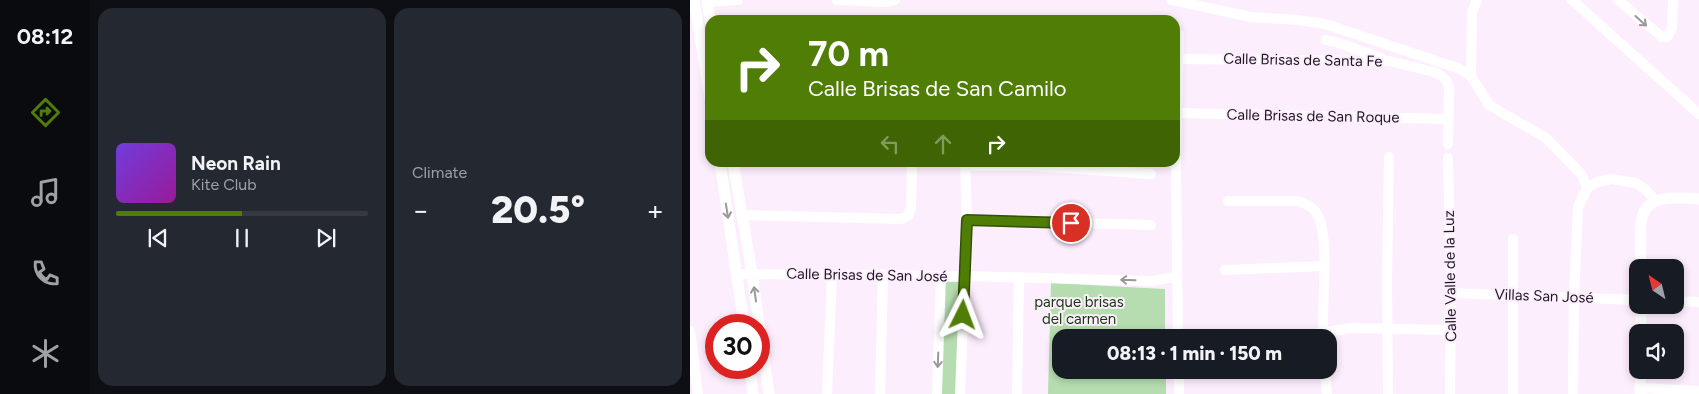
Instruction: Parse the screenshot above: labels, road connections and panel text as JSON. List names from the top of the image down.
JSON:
{
  "streets": {
    "street": [
      "Calle Brisas de Santa Fe",
      "Calle Brisas de San Roque",
      "Calle Brisas de San José",
      "Calle Valle de la Luz",
      "Villas San José"
    ]
  },
  "crossings": [
    ["Calle Brisas de Santa Fe", "Calle Brisas de San Roque"],
    ["Calle Valle de la Luz", "Villas San José"]
  ],
  "parks": ["parque brisas del carmen"],
  "north": "top left",
  "page": {
    "tabs": "08:12",
    "tile": "Climate",
    "turn": ["70 m", "Calle Brisas de San Camilo"],
    "song": ["Neon Rain", "Kite Club"],
    "heat": ["−", "20.5°", "+"],
    "limit": "30",
    "trip": "08:13 · 1 min · 150 m"
  }
}
